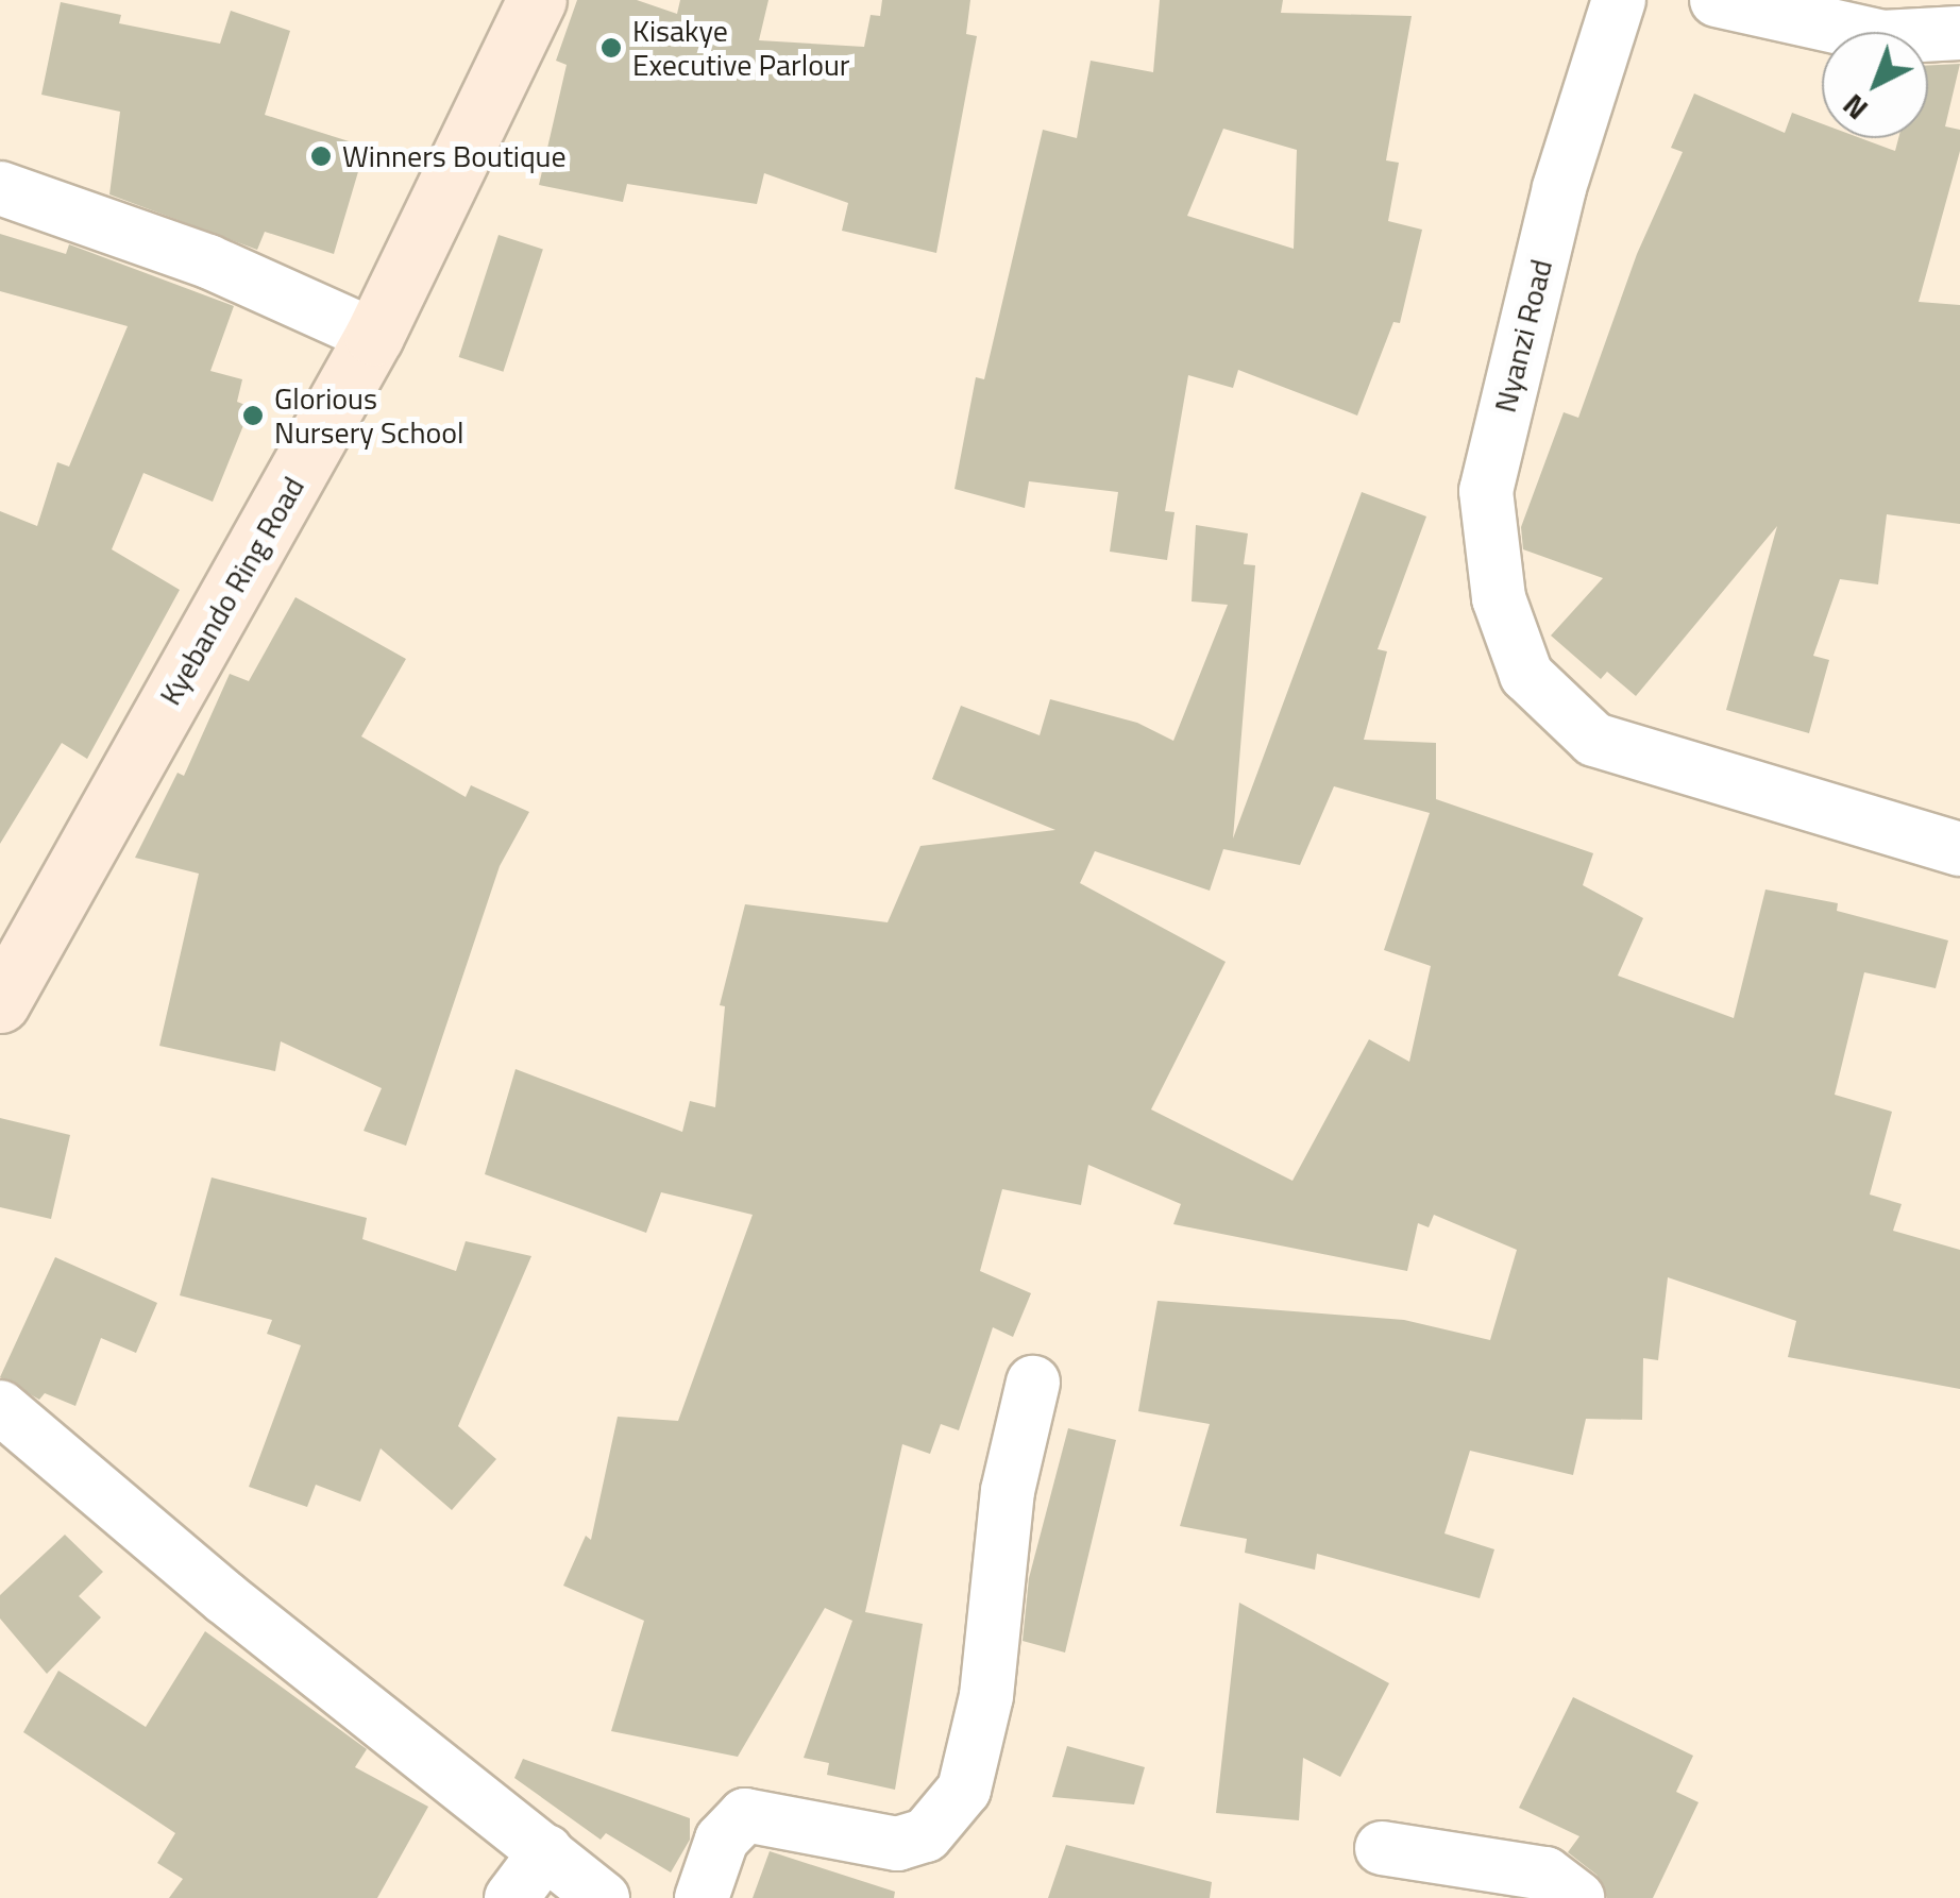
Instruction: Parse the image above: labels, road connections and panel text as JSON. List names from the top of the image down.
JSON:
{
  "streets": {
    "street": ["Nyanzi Road", "Kyebando Ring Road"]
  },
  "places": ["Kisakye Executive Parlour", "Winners Boutique", "Glorious Nursery School"],
  "north": "bottom left"
}
